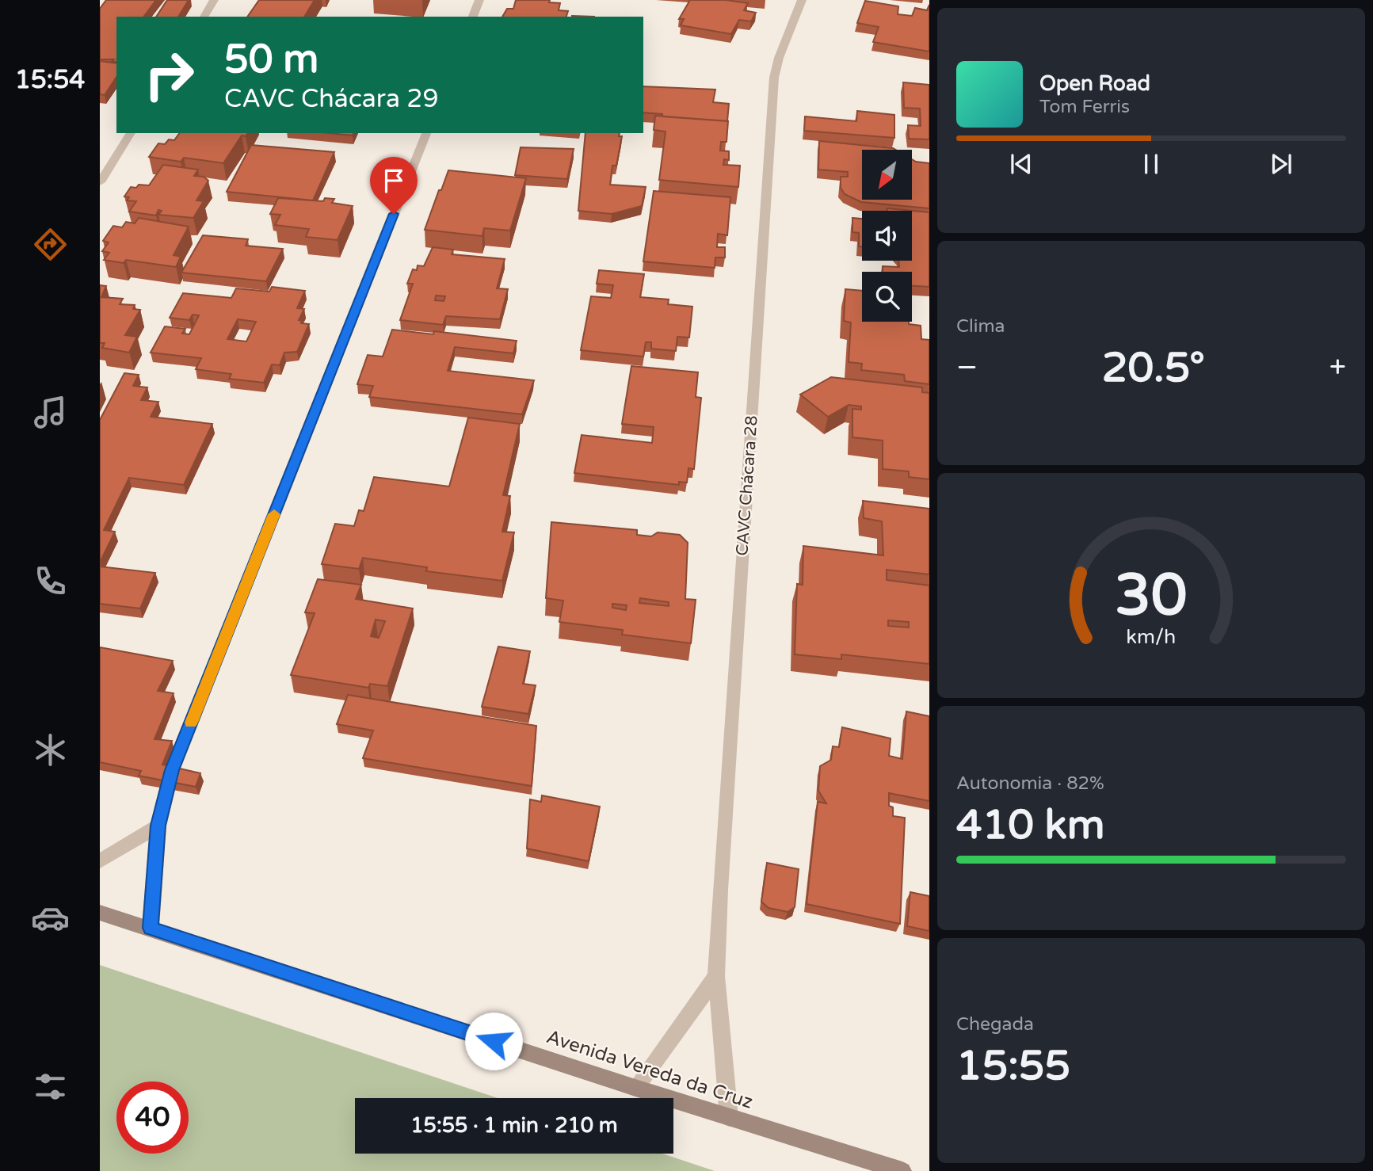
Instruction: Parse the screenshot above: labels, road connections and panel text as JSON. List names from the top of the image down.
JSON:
{
  "streets": {
    "street": ["CAVC Chácara 28", "Avenida Vereda da Cruz"]
  },
  "crossings": [
    ["CAVC Chácara 28", "Avenida Vereda da Cruz"]
  ],
  "north": "bottom left",
  "page": {
    "tabs": "15:54",
    "turn": ["50 m", "CAVC Chácara 29"],
    "song": ["Open Road", "Tom Ferris"],
    "tile": [
      "Clima",
      ["Autonomia · 82%", "410 km"],
      ["Chegada", "15:55"]
    ],
    "heat": ["−", "20.5°", "+"],
    "limit": "40",
    "trip": "15:55 · 1 min · 210 m",
    "gauge": ["30", "km/h"]
  }
}
